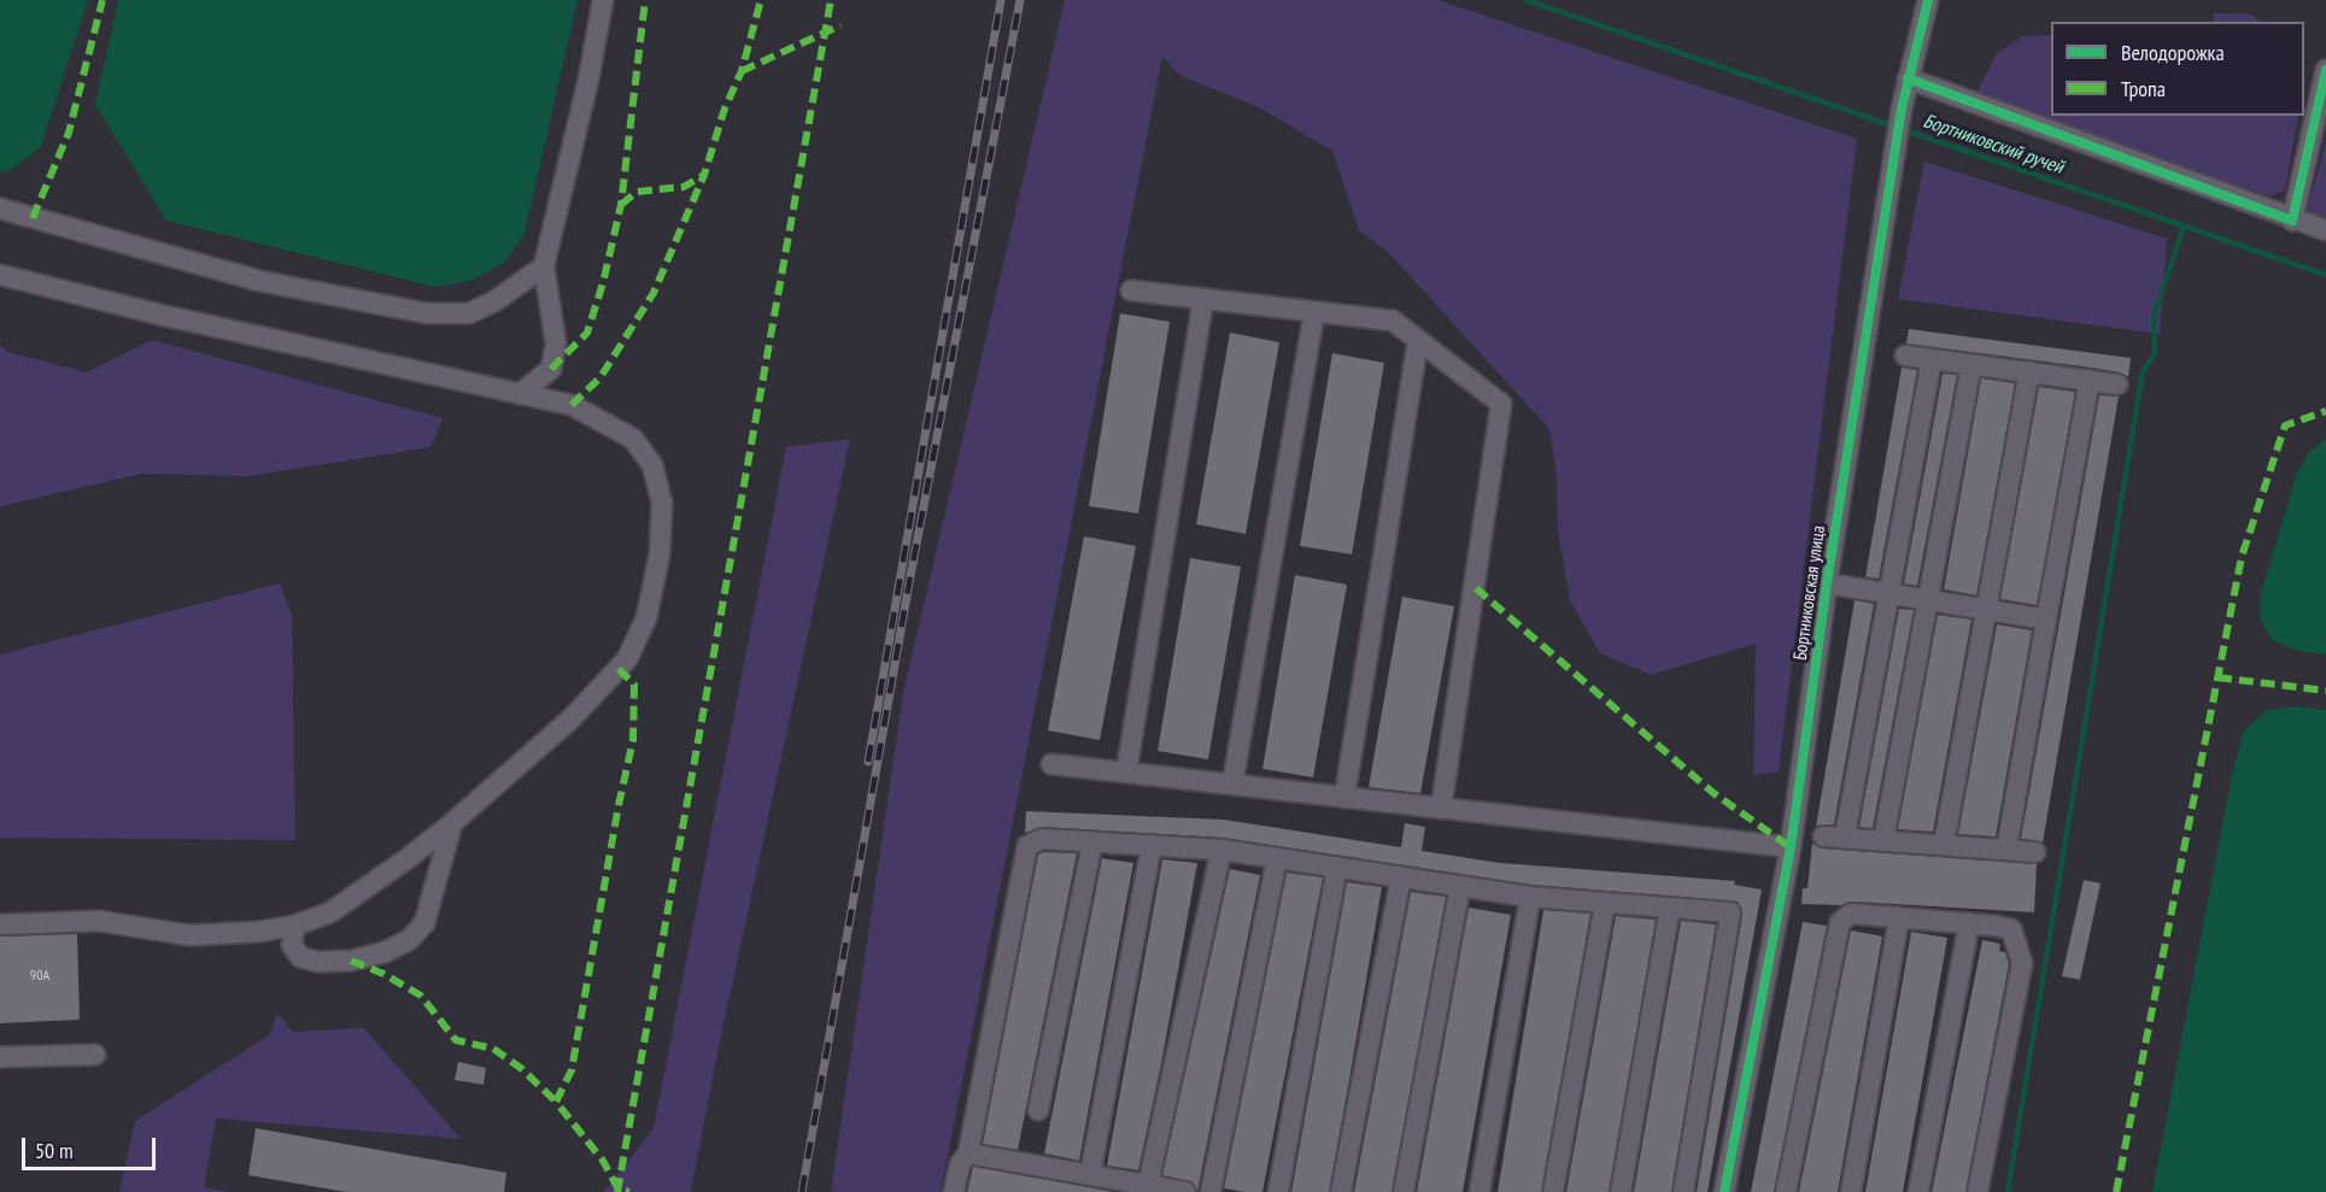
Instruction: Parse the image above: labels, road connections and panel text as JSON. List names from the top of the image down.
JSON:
{
  "streets": {
    "street": ["Бортниковская улица"]
  },
  "water": ["Бортниковский ручей"],
  "house_numbers": ["90А"],
  "legend": ["Велодорожка", "Тропа"],
  "scale_bar": "50 m"
}
